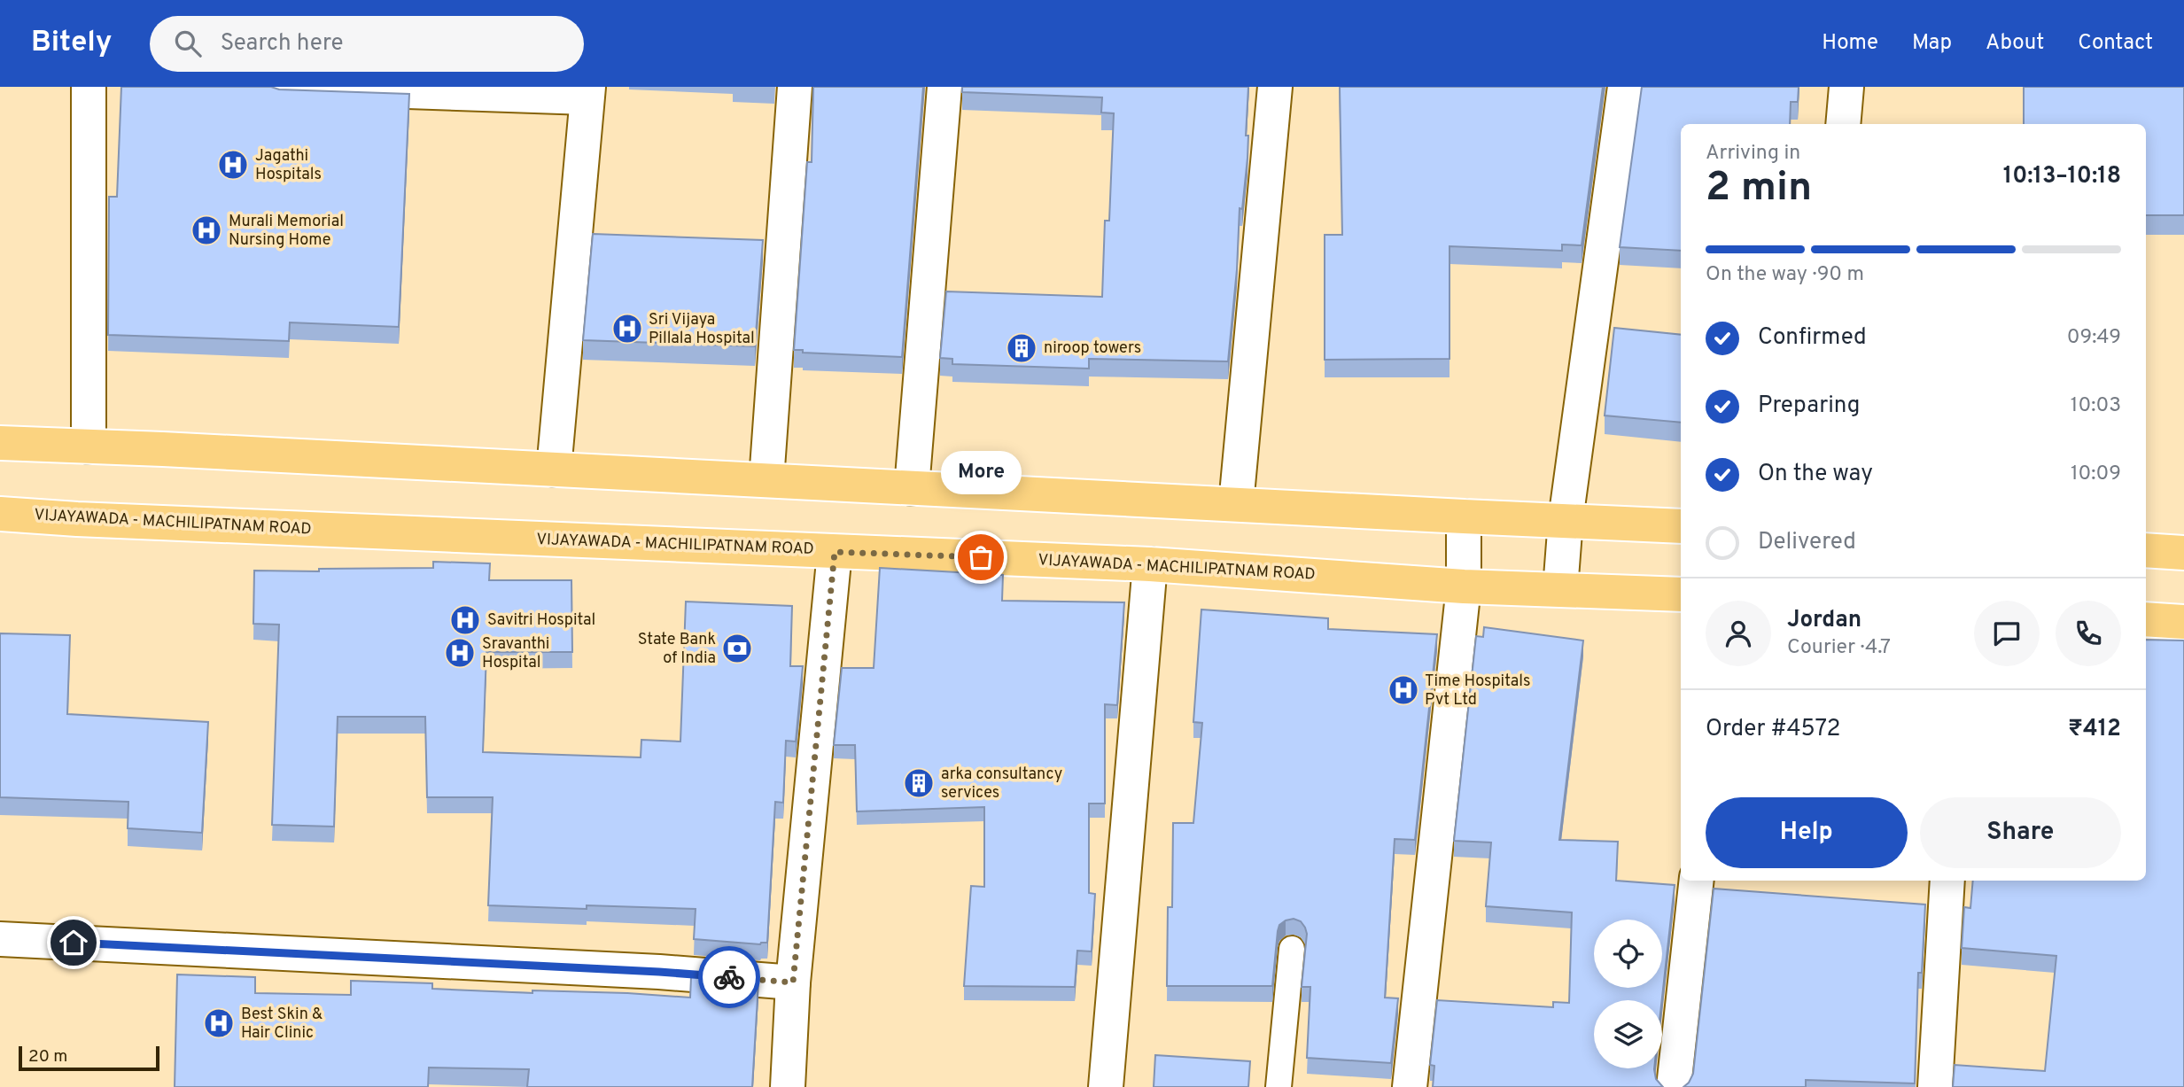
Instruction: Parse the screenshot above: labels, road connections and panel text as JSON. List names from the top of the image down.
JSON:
{
  "streets": {
    "highway": ["VIJAYAWADA - MACHILIPATNAM ROAD"]
  },
  "places": {
    "hospital": [
      "Jagathi Hospitals",
      "Murali Memorial Nursing Home",
      "Sri Vijaya Pillala Hospital",
      "Savitri Hospital",
      "Sravanthi Hospital",
      "Time Hospitals Pvt Ltd",
      "Best Skin & Hair Clinic"
    ],
    "building": ["niroop towers", "arka consultancy services"],
    "other": ["More"],
    "bank": ["State Bank of India"]
  },
  "scale_bar": "20 m",
  "page": {
    "header": "Bitely",
    "search": "Search here",
    "nav": [
      "Home",
      "Map",
      "About",
      "Contact"
    ],
    "heading": ["2 min", "Arriving in", "10:13–10:18"],
    "panel": [
      "Jordan",
      "Courier · 4.7",
      "Order #4572",
      "₹412"
    ],
    "bar": "On the way · 90 m",
    "list": [
      ["Confirmed", "09:49"],
      ["Preparing", "10:03"],
      ["On the way", "10:09"],
      "Delivered"
    ],
    "bubble": "More",
    "buttons": ["Help", "Share"],
    "scale": "20 m"
  }
}
